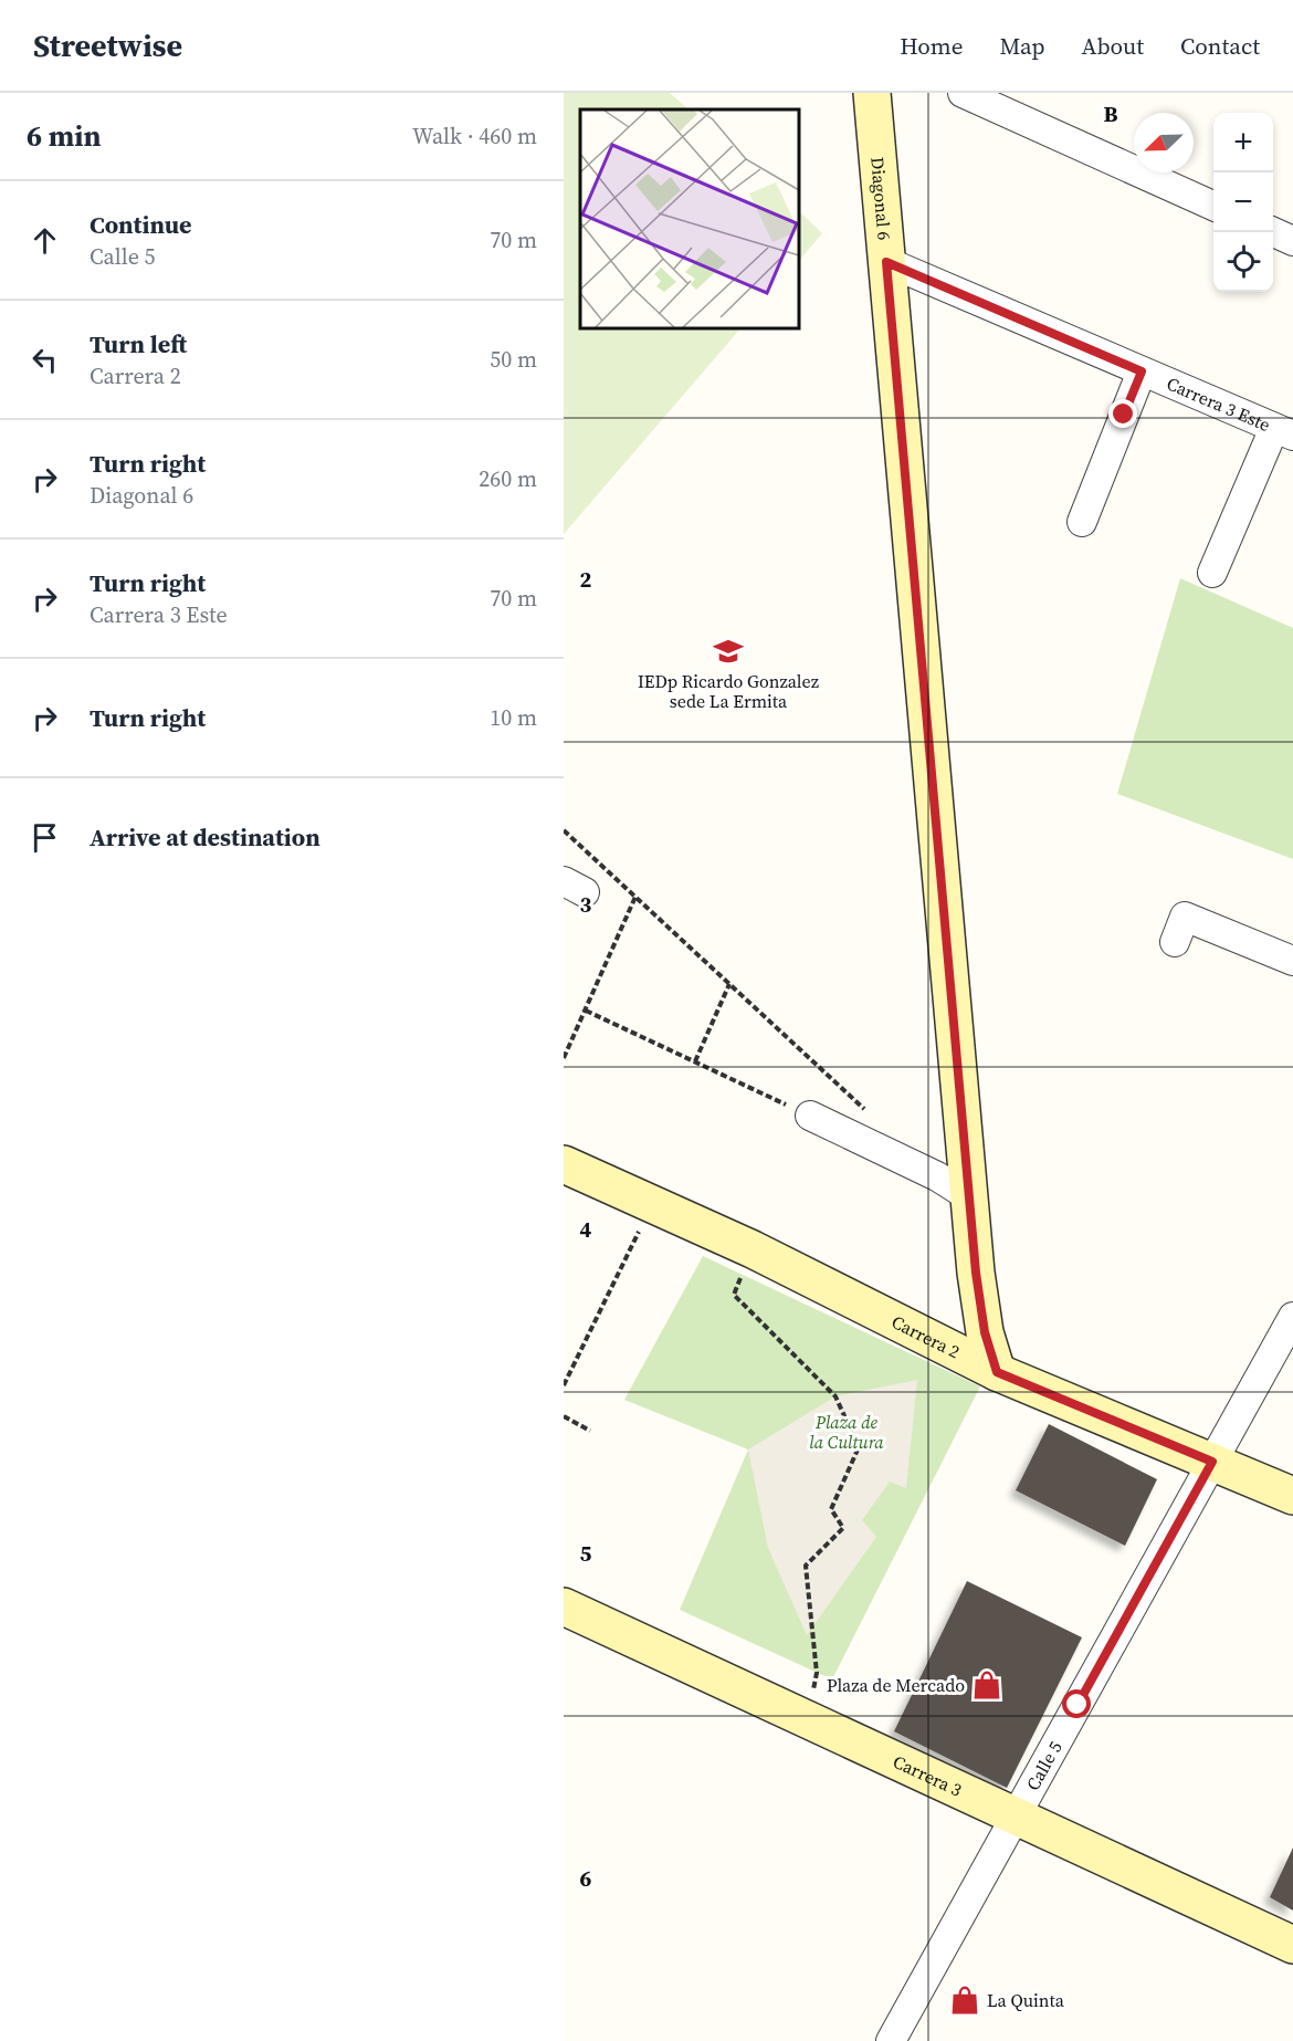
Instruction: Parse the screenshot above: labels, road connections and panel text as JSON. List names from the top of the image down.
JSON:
{
  "streets": {
    "street": [
      "Diagonal 6",
      "Carrera 3 Este",
      "Carrera 2",
      "Calle 5",
      "Carrera 3"
    ]
  },
  "crossings": [
    ["Diagonal 6", "Carrera 3 Este"],
    ["Diagonal 6", "Carrera 2"],
    ["Carrera 2", "Calle 5"],
    ["Calle 5", "Carrera 3"]
  ],
  "parks": ["Plaza de la Cultura"],
  "places": {
    "school or university": ["IEDp Ricardo Gonzalez sede La Ermita"],
    "shop": ["Plaza de Mercado", "La Quinta"]
  },
  "north": "bottom left",
  "page": {
    "header": "Streetwise",
    "nav": [
      "Home",
      "Map",
      "About",
      "Contact"
    ],
    "heading": ["6 min", "Walk · 460 m"],
    "map_buttons": ["+", "−"],
    "list": [
      ["Continue", "Calle 5", "70 m"],
      ["Turn left", "Carrera 2", "50 m"],
      ["Turn right", "Diagonal 6", "260 m"],
      ["Turn right", "Carrera 3 Este", "70 m"],
      ["Turn right", "10 m"],
      "Arrive at destination"
    ]
  },
  "grid": {
    "columns": ["B"],
    "rows": [
      "2",
      "3",
      "4",
      "5",
      "6"
    ]
  }
}
